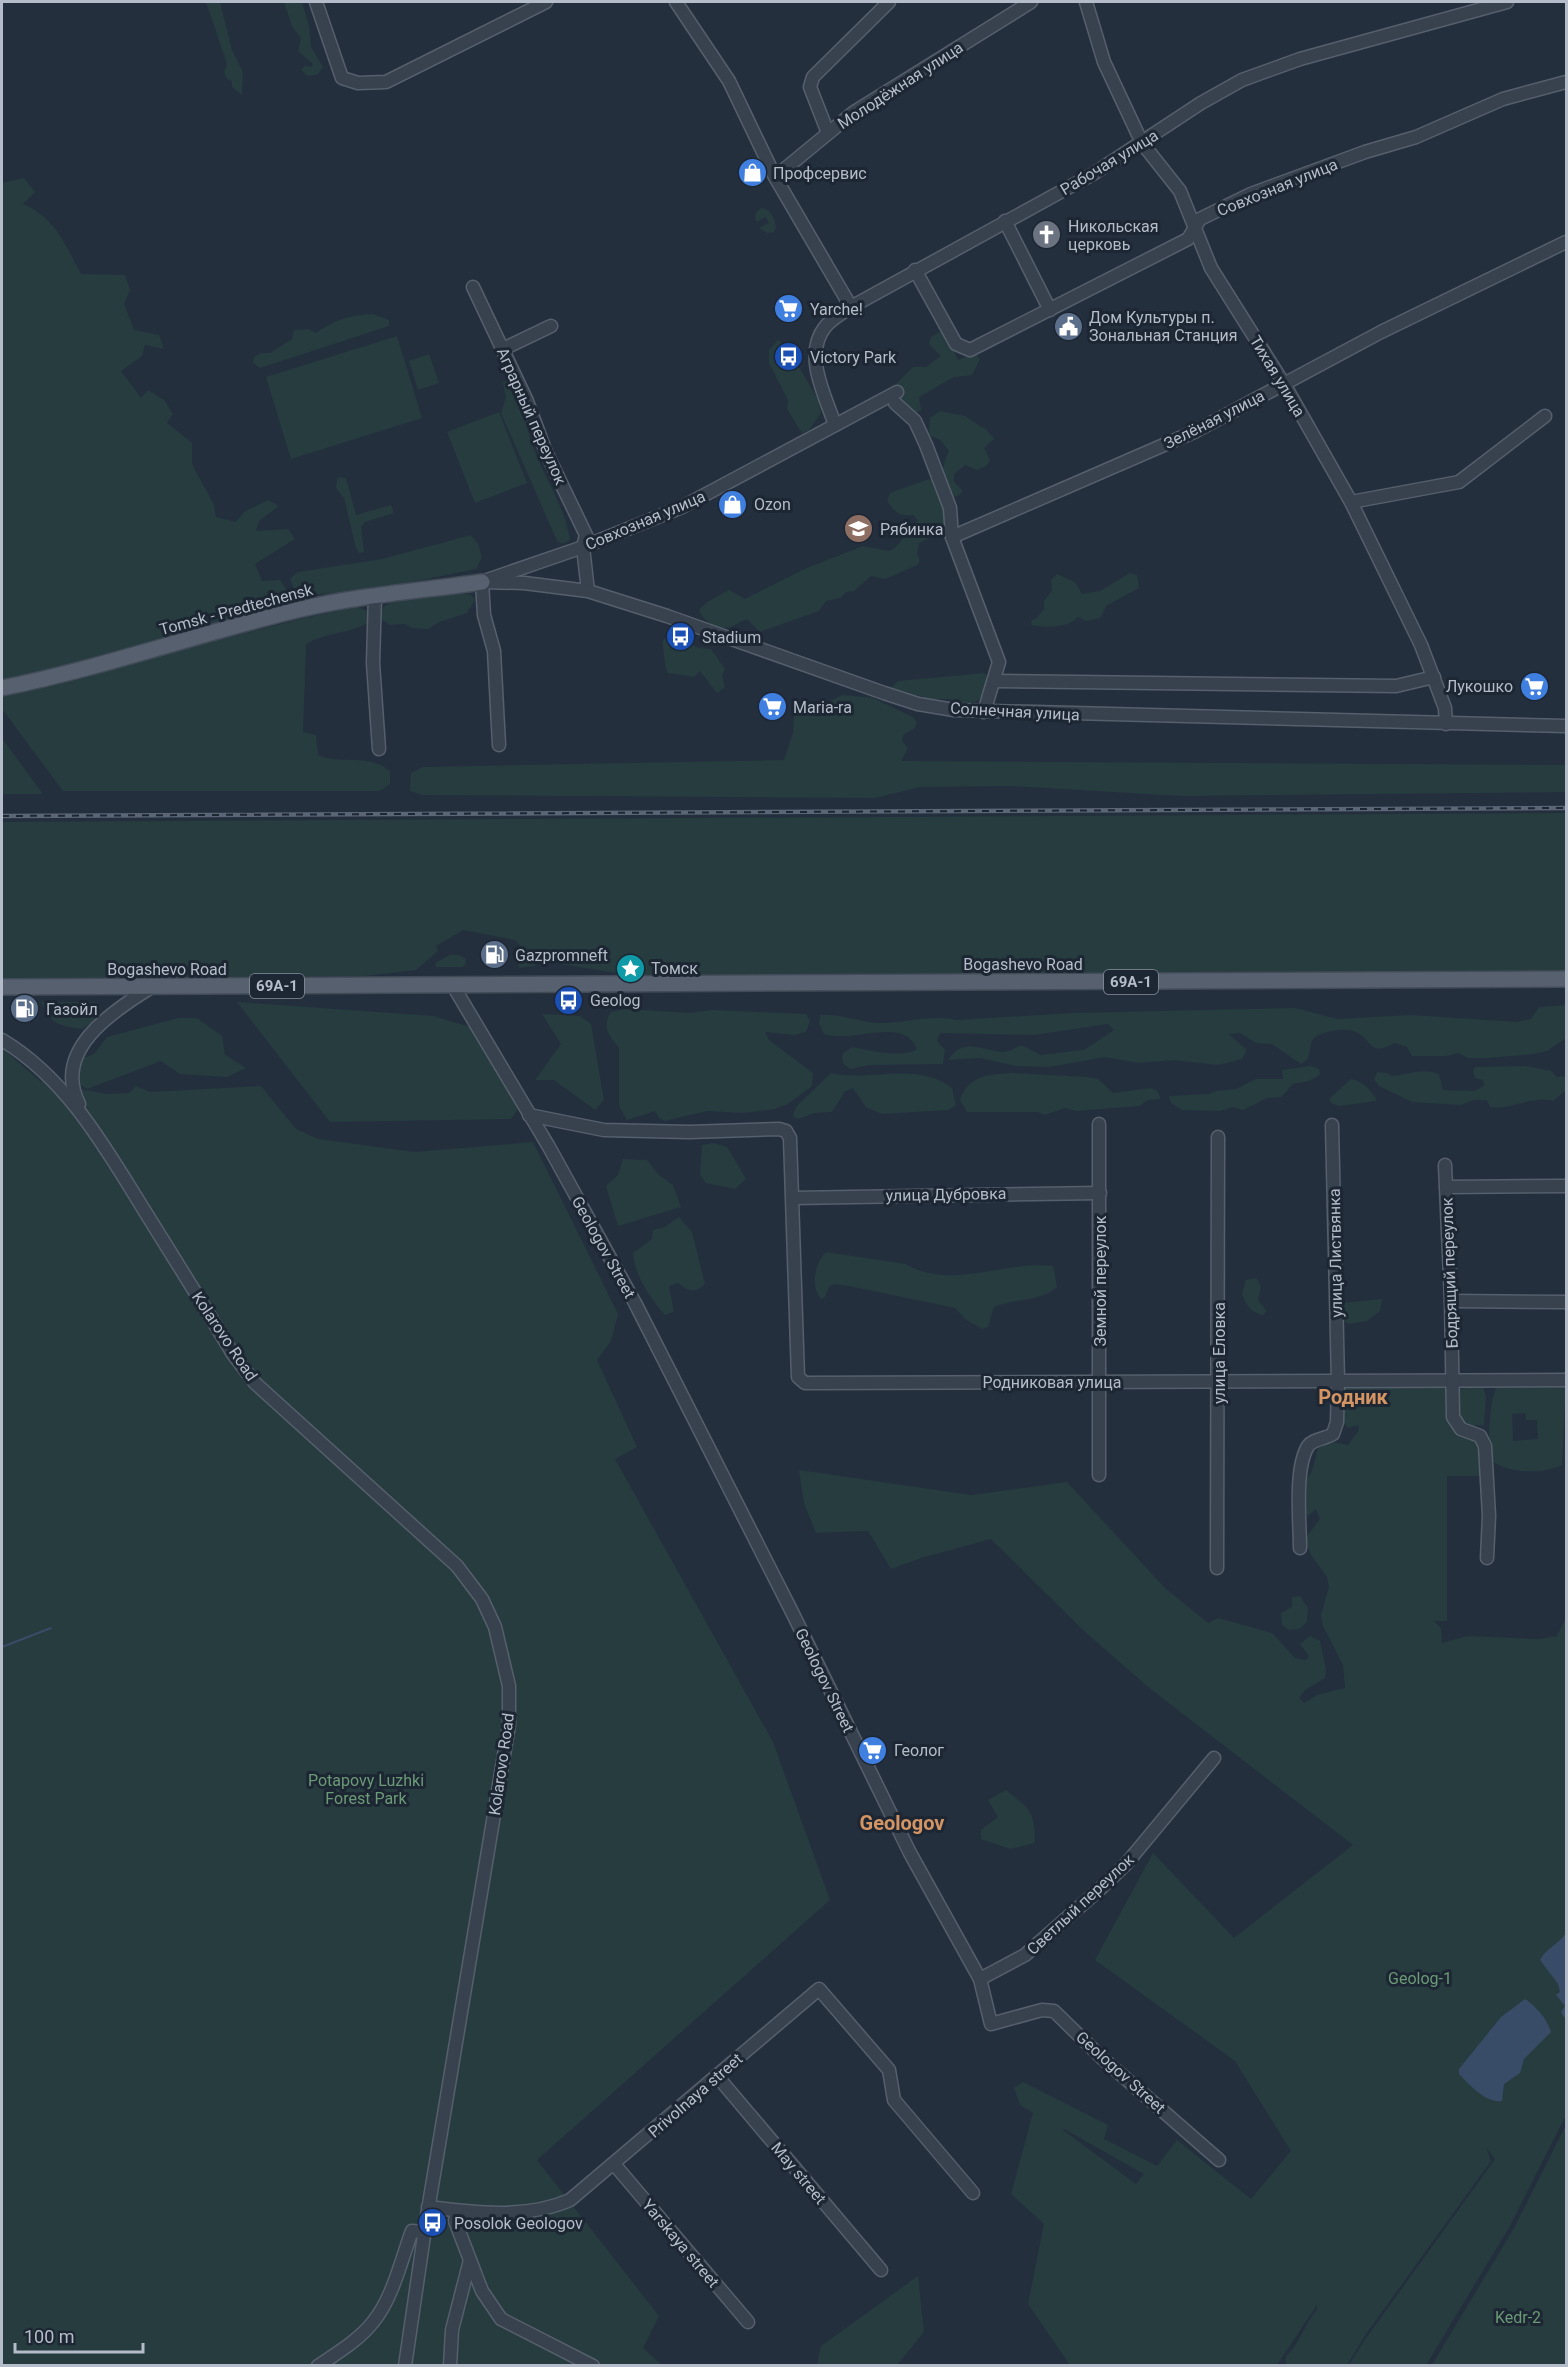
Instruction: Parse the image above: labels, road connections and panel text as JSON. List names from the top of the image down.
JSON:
{
  "streets": {
    "main road": ["Tomsk - Predtechensk", "Bogashevo Road", "69А-1"],
    "street": [
      "Молодёжная улица",
      "Рабочая улица",
      "Совхозная улица",
      "Тихая улица",
      "Аграрный переулок",
      "Зелёная улица",
      "Солнечная улица",
      "улица Дубровка",
      "Geologov Street",
      "улица Листвянка",
      "Бодрящий переулок",
      "Земной переулок",
      "Kolarovo Road",
      "улица Еловка",
      "Родниковая улица",
      "Светлый переулок",
      "Privolnaya street",
      "May street",
      "Yarskaya street"
    ]
  },
  "crossings": [
    ["Рабочая улица", "Совхозная улица"],
    ["Рабочая улица", "Тихая улица"],
    ["Совхозная улица", "Тихая улица"],
    ["Совхозная улица", "Аграрный переулок"],
    ["Совхозная улица", "Зелёная улица"],
    ["Совхозная улица", "Tomsk - Predtechensk"],
    ["Совхозная улица", "Солнечная улица"],
    ["Тихая улица", "Зелёная улица"],
    ["Тихая улица", "Солнечная улица"],
    ["Аграрный переулок", "Солнечная улица"],
    ["Tomsk - Predtechensk", "Солнечная улица"],
    ["Bogashevo Road", "Geologov Street"],
    ["улица Дубровка", "Земной переулок"],
    ["улица Дубровка", "Родниковая улица"],
    ["Geologov Street", "Родниковая улица"],
    ["Geologov Street", "Светлый переулок"],
    ["улица Листвянка", "Родниковая улица"],
    ["Бодрящий переулок", "Родниковая улица"],
    ["Земной переулок", "Родниковая улица"],
    ["улица Еловка", "Родниковая улица"],
    ["Privolnaya street", "May street"],
    ["Privolnaya street", "Yarskaya street"]
  ],
  "districts": ["Родник", "Geologov"],
  "parks": ["Potapovy Luzhki Forest Park", "Geolog-1", "Kedr-2"],
  "places": {
    "shop": ["Профсервис", "Ozon"],
    "church": ["Никольская церковь"],
    "supermarket": [
      "Yarche!",
      "Лукошко",
      "Maria-ra",
      "Геолог"
    ],
    "public building": ["Дом Культуры п. Зональная Станция"],
    "bus stop": [
      "Victory Park",
      "Stadium",
      "Geolog",
      "Posolok Geologov"
    ],
    "school or university": ["Рябинка"],
    "fuel station": ["Gazpromneft", "Газойл"],
    "place": ["Томск"]
  },
  "scale_bar": "100 m"
}
